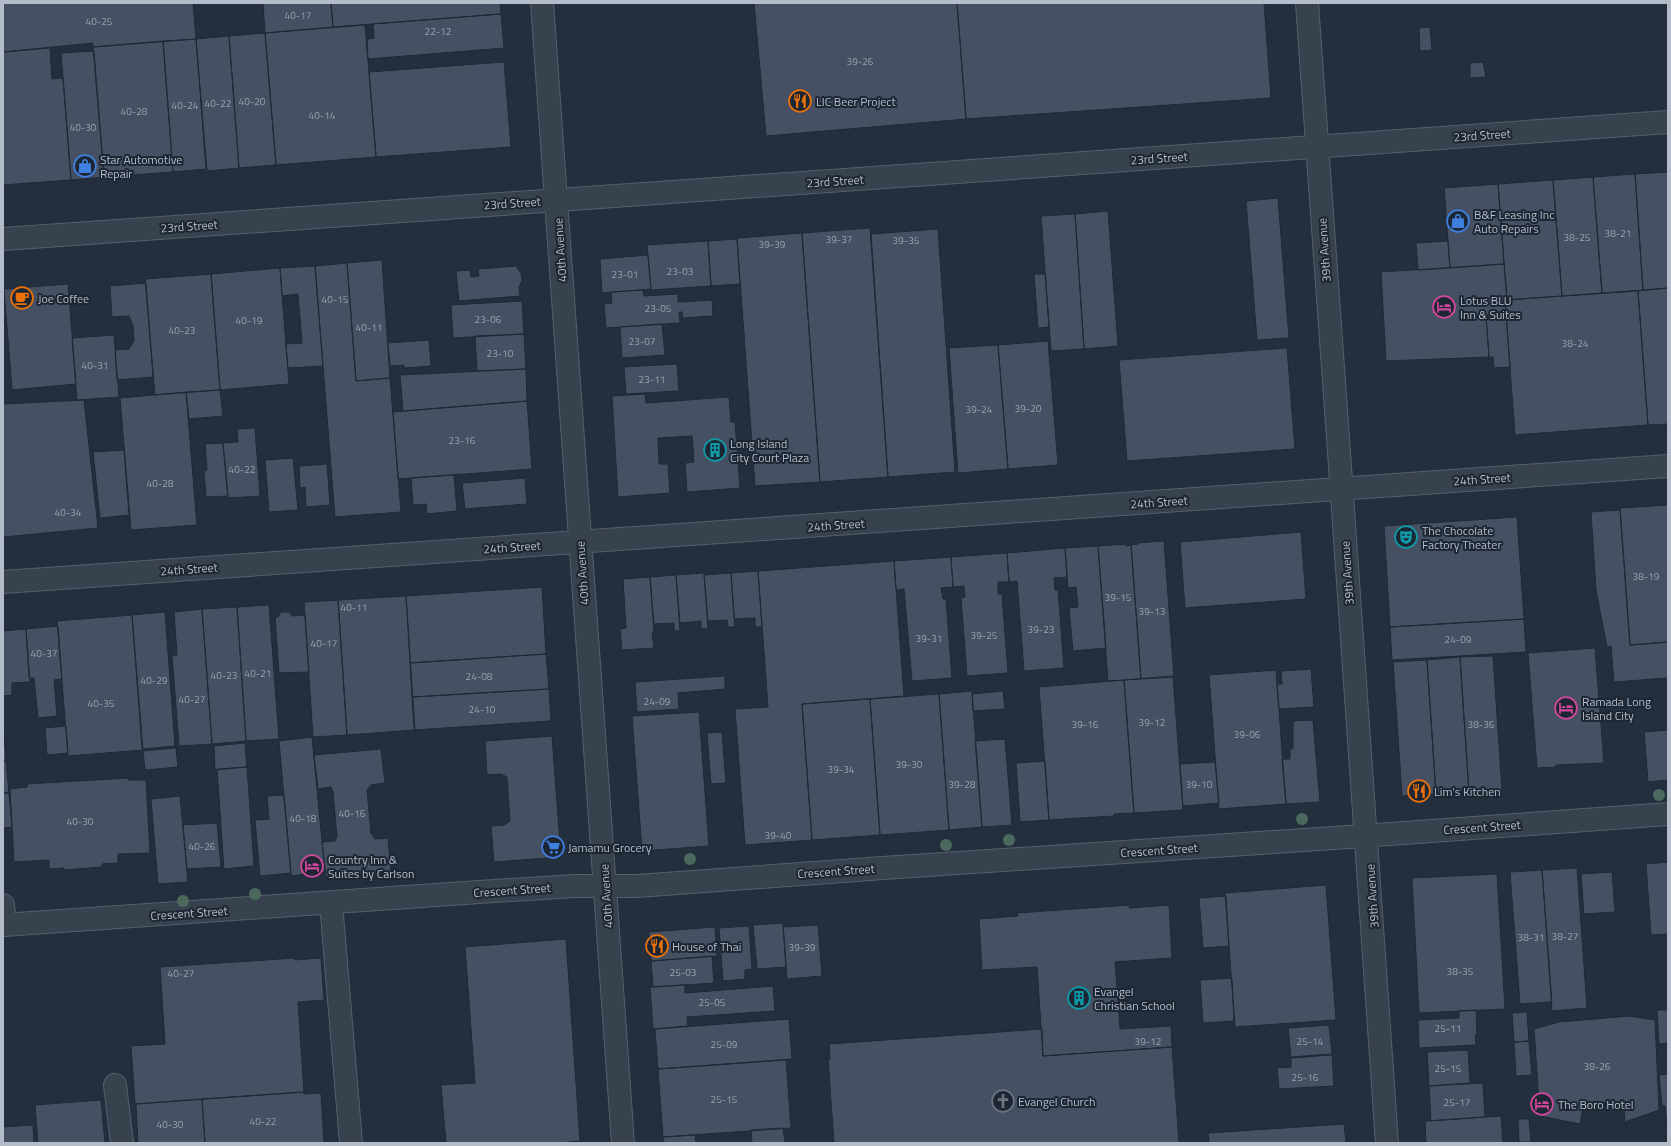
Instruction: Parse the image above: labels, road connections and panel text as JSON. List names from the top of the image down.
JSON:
{
  "streets": {
    "street": [
      "23rd Street",
      "40th Avenue",
      "39th Avenue",
      "24th Street",
      "Crescent Street"
    ]
  },
  "crossings": [
    ["23rd Street", "40th Avenue"],
    ["23rd Street", "39th Avenue"],
    ["40th Avenue", "24th Street"],
    ["40th Avenue", "Crescent Street"],
    ["39th Avenue", "24th Street"],
    ["39th Avenue", "Crescent Street"]
  ],
  "places": {
    "restaurant": ["LIC Beer Project", "Lim's Kitchen", "House of Thai"],
    "shop": ["Star Automotive Repair", "B&F Leasing Inc Auto Repairs"],
    "cafe": ["Joe Coffee"],
    "hotel": [
      "Lotus BLU Inn & Suites",
      "Ramada Long Island City",
      "Country Inn & Suites by Carlson",
      "The Boro Hotel"
    ],
    "building": ["Long Island City Court Plaza", "Evangel Christian School"],
    "theatre": ["The Chocolate Factory Theater"],
    "supermarket": ["Jamamu Grocery"],
    "church": ["Evangel Church"]
  },
  "house_numbers": [
    "40-17",
    "40-25",
    "22-12",
    "39-26",
    "40-20",
    "40-22",
    "40-24",
    "40-28",
    "40-14",
    "40-30",
    "38-21",
    "38-25",
    "39-37",
    "39-35",
    "39-39",
    "23-03",
    "23-01",
    "40-15",
    "23-05",
    "23-06",
    "40-19",
    "40-11",
    "40-23",
    "23-07",
    "38-24",
    "23-10",
    "40-31",
    "23-11",
    "39-20",
    "39-24",
    "23-16",
    "40-22",
    "40-28",
    "40-34",
    "38-19",
    "39-15",
    "40-11",
    "39-13",
    "39-23",
    "39-25",
    "39-31",
    "24-09",
    "40-17",
    "40-37",
    "40-21",
    "40-23",
    "24-08",
    "40-29",
    "40-27",
    "24-09",
    "40-35",
    "24-10",
    "39-12",
    "39-16",
    "38-36",
    "39-06",
    "39-30",
    "39-34",
    "39-28",
    "39-10",
    "40-16",
    "40-18",
    "40-30",
    "39-40",
    "40-26",
    "38-27",
    "38-31",
    "39-39",
    "38-35",
    "25-03",
    "40-27",
    "25-05",
    "25-11",
    "39-12",
    "25-14",
    "25-09",
    "38-26",
    "25-15",
    "25-16",
    "25-15",
    "25-17",
    "40-22",
    "40-30"
  ]
}
